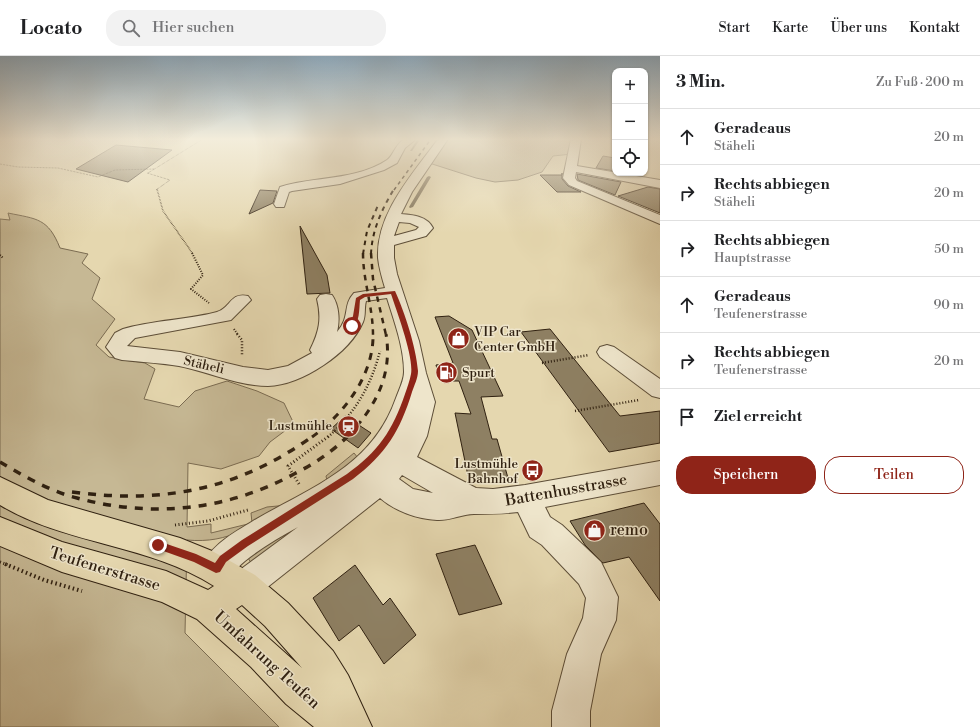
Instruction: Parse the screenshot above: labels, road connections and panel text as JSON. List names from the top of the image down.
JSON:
{
  "streets": {
    "main road": ["Teufenerstrasse", "Umfahrung Teufen"],
    "street": ["Stäheli", "Battenhusstrasse"]
  },
  "crossings": [
    ["Teufenerstrasse", "Umfahrung Teufen"]
  ],
  "places": {
    "shop": ["VIP Car Center GmbH", "remo"],
    "fuel station": ["Spurt"],
    "station": ["Lustmühle"],
    "bus stop": ["Lustmühle Bahnhof"]
  },
  "page": {
    "header": "Locato",
    "search": "Hier suchen",
    "nav": [
      "Start",
      "Karte",
      "Über uns",
      "Kontakt"
    ],
    "heading": ["3 Min.", "Zu Fuß · 200 m"],
    "map_buttons": ["+", "−"],
    "list": [
      ["Geradeaus", "Stäheli", "20 m"],
      ["Rechts abbiegen", "Stäheli", "20 m"],
      ["Rechts abbiegen", "Hauptstrasse", "50 m"],
      ["Geradeaus", "Teufenerstrasse", "90 m"],
      ["Rechts abbiegen", "Teufenerstrasse", "20 m"],
      "Ziel erreicht"
    ],
    "buttons": ["Speichern", "Teilen"]
  }
}
